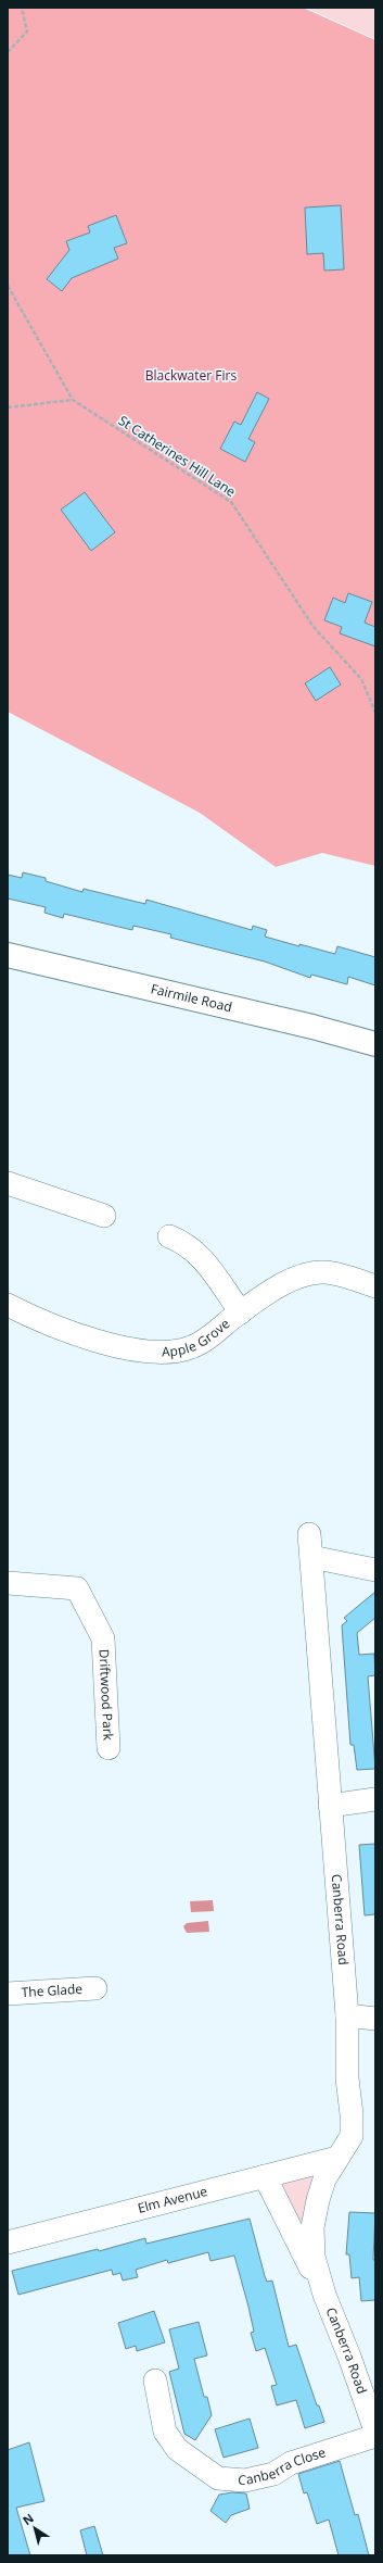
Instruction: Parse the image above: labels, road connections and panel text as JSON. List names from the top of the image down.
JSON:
{
  "streets": {
    "main road": ["Fairmile Road"],
    "street": [
      "Apple Grove",
      "Driftwood Park",
      "Canberra Road",
      "The Glade",
      "Elm Avenue",
      "Canberra Close"
    ],
    "path": ["St Catherines Hill Lane"]
  },
  "crossings": [
    ["Canberra Road", "Elm Avenue"]
  ],
  "parks": ["Blackwater Firs"],
  "north": "top left"
}
